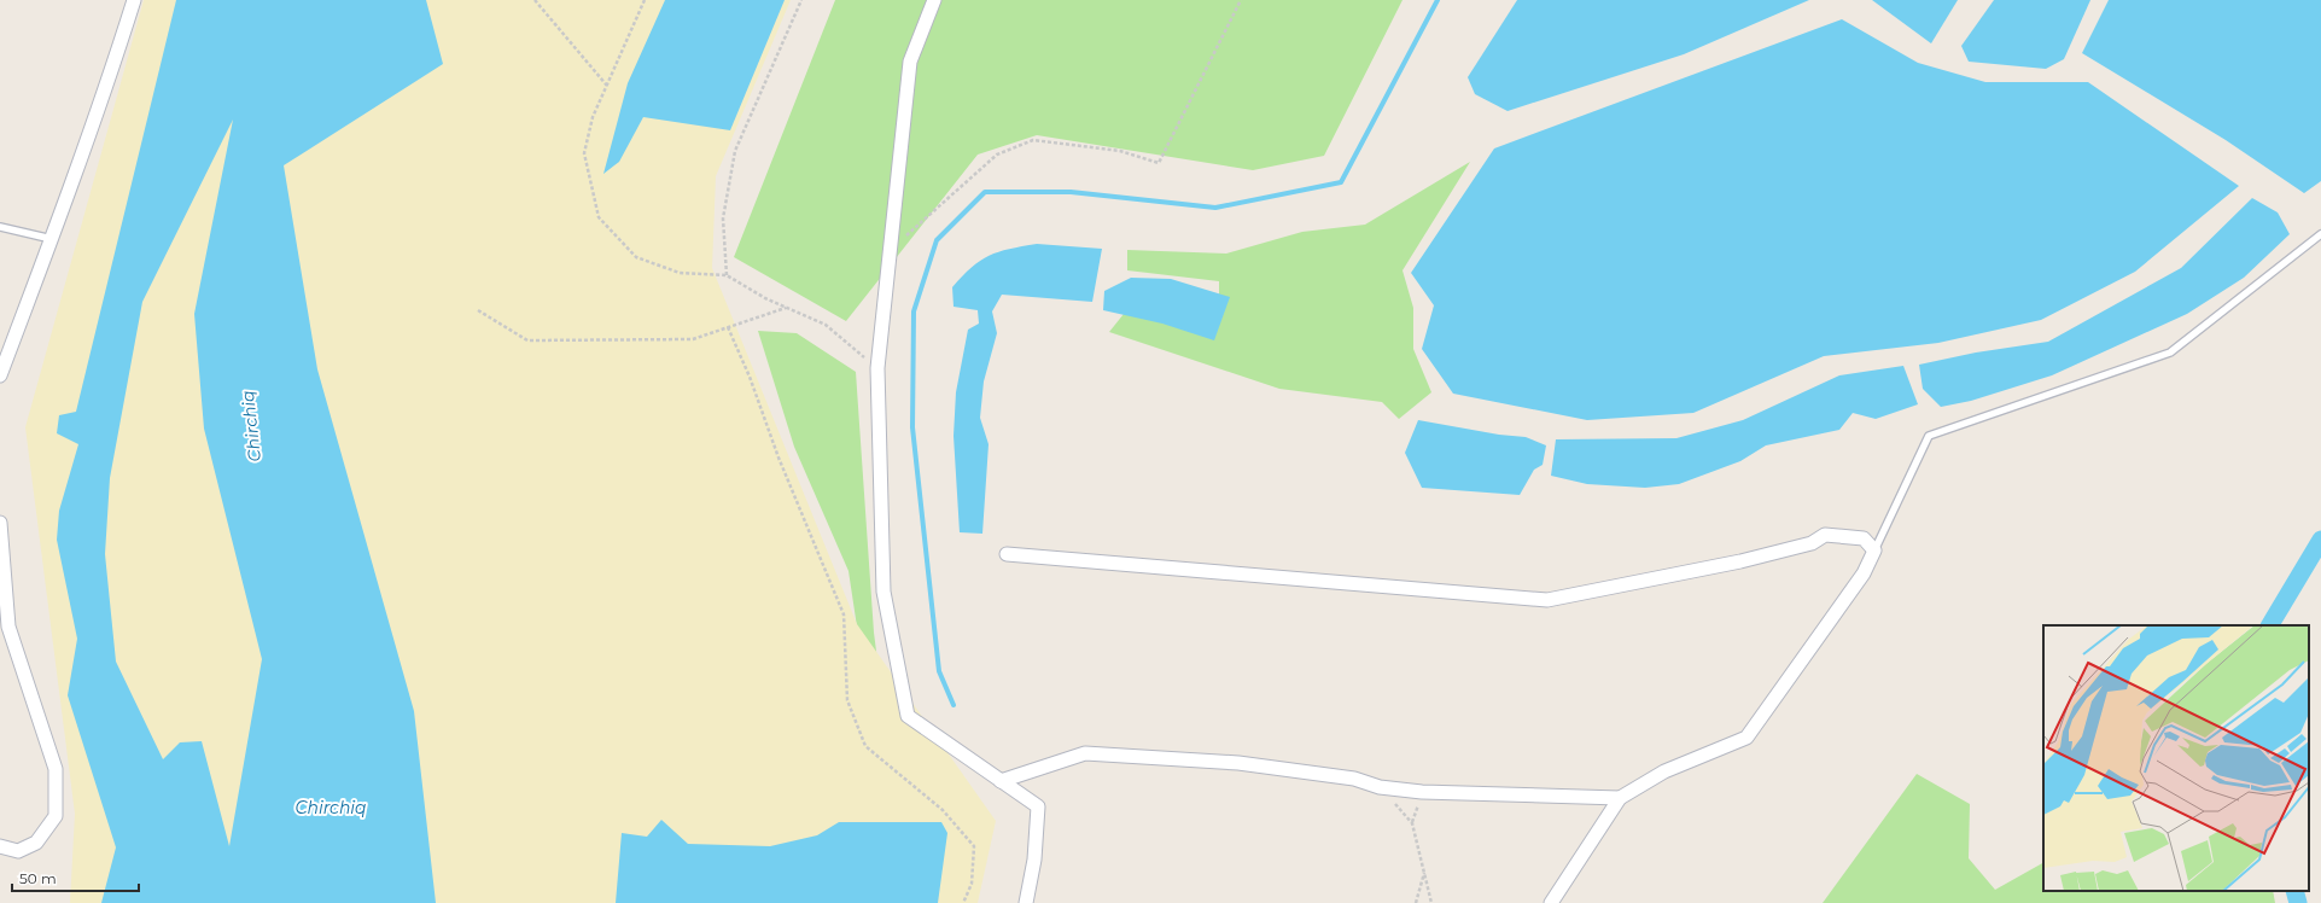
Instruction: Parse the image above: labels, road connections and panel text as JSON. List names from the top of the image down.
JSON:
{
  "water": ["Chirchiq"],
  "scale_bar": "50 m"
}
